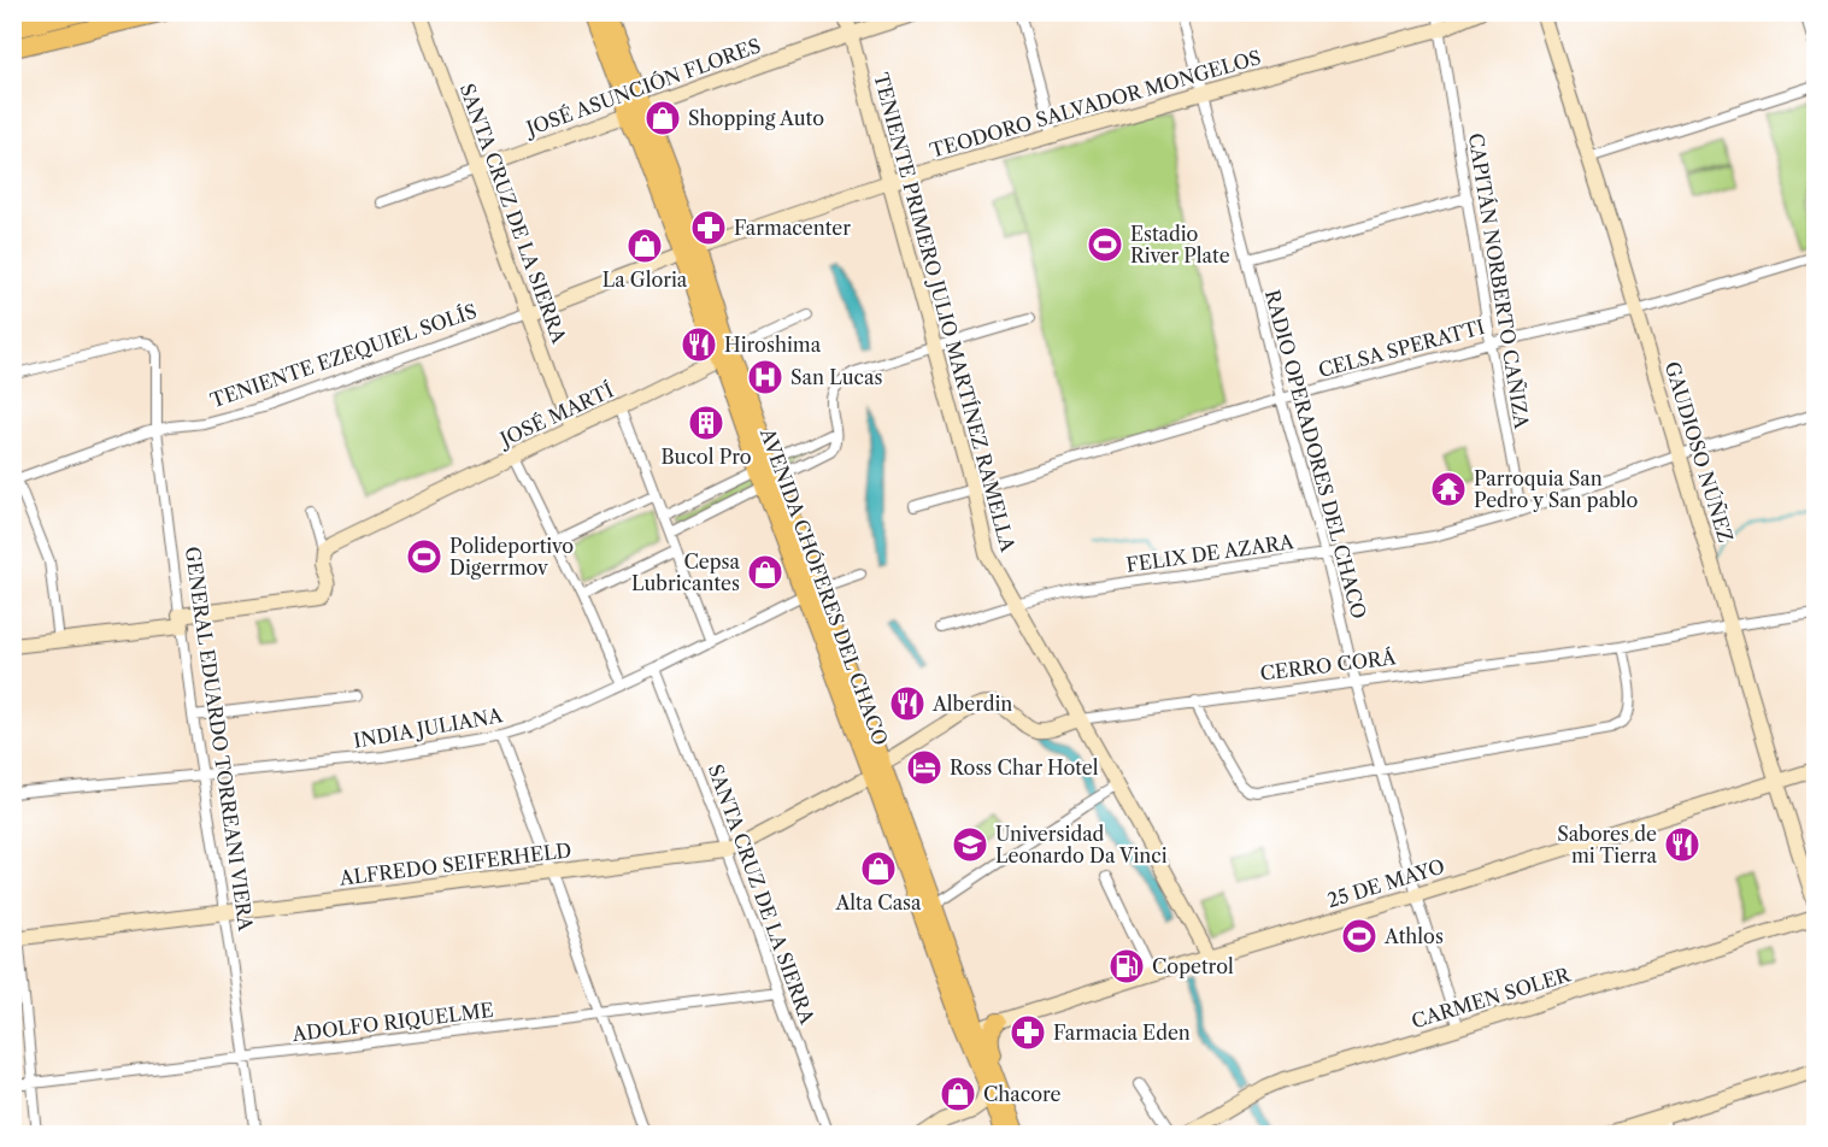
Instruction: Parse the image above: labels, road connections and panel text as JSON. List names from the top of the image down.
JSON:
{
  "streets": {
    "main road": ["AVENIDA CHÓFERES DEL CHACO"],
    "street": [
      "JOSÉ ASUNCIÓN FLORES",
      "TEODORO SALVADOR MONGELOS",
      "SANTA CRUZ DE LA SIERRA",
      "CAPITÁN NORBERTO CAÑIZA",
      "TENIENTE PRIMERO JULIO MARTÍNEZ RAMELLA",
      "CELSA SPERATTI",
      "TENIENTE EZEQUIEL SOLÍS",
      "JOSÉ MARTÍ",
      "GAUDIOSO NÚÑEZ",
      "RADIO OPERADORES DEL CHACO",
      "FELIX DE AZARA",
      "CERRO CORÁ",
      "INDIA JULIANA",
      "GENERAL EDUARDO TORREANI VIERA",
      "ALFREDO SEIFERHELD",
      "25 DE MAYO",
      "CARMEN SOLER",
      "ADOLFO RIQUELME"
    ]
  },
  "crossings": [
    ["JOSÉ ASUNCIÓN FLORES", "SANTA CRUZ DE LA SIERRA"],
    ["JOSÉ ASUNCIÓN FLORES", "TENIENTE PRIMERO JULIO MARTÍNEZ RAMELLA"],
    ["JOSÉ ASUNCIÓN FLORES", "AVENIDA CHÓFERES DEL CHACO"],
    ["TEODORO SALVADOR MONGELOS", "CAPITÁN NORBERTO CAÑIZA"],
    ["TEODORO SALVADOR MONGELOS", "TENIENTE PRIMERO JULIO MARTÍNEZ RAMELLA"],
    ["TEODORO SALVADOR MONGELOS", "TENIENTE EZEQUIEL SOLÍS"],
    ["TEODORO SALVADOR MONGELOS", "RADIO OPERADORES DEL CHACO"],
    ["TEODORO SALVADOR MONGELOS", "AVENIDA CHÓFERES DEL CHACO"],
    ["SANTA CRUZ DE LA SIERRA", "TENIENTE EZEQUIEL SOLÍS"],
    ["SANTA CRUZ DE LA SIERRA", "JOSÉ MARTÍ"],
    ["SANTA CRUZ DE LA SIERRA", "INDIA JULIANA"],
    ["SANTA CRUZ DE LA SIERRA", "ALFREDO SEIFERHELD"],
    ["SANTA CRUZ DE LA SIERRA", "ADOLFO RIQUELME"],
    ["CAPITÁN NORBERTO CAÑIZA", "CELSA SPERATTI"],
    ["CAPITÁN NORBERTO CAÑIZA", "FELIX DE AZARA"],
    ["TENIENTE PRIMERO JULIO MARTÍNEZ RAMELLA", "CELSA SPERATTI"],
    ["TENIENTE PRIMERO JULIO MARTÍNEZ RAMELLA", "FELIX DE AZARA"],
    ["TENIENTE PRIMERO JULIO MARTÍNEZ RAMELLA", "CERRO CORÁ"],
    ["TENIENTE PRIMERO JULIO MARTÍNEZ RAMELLA", "25 DE MAYO"],
    ["CELSA SPERATTI", "GAUDIOSO NÚÑEZ"],
    ["CELSA SPERATTI", "RADIO OPERADORES DEL CHACO"],
    ["TENIENTE EZEQUIEL SOLÍS", "AVENIDA CHÓFERES DEL CHACO"],
    ["TENIENTE EZEQUIEL SOLÍS", "GENERAL EDUARDO TORREANI VIERA"],
    ["JOSÉ MARTÍ", "AVENIDA CHÓFERES DEL CHACO"],
    ["GAUDIOSO NÚÑEZ", "FELIX DE AZARA"],
    ["GAUDIOSO NÚÑEZ", "CERRO CORÁ"],
    ["GAUDIOSO NÚÑEZ", "25 DE MAYO"],
    ["RADIO OPERADORES DEL CHACO", "FELIX DE AZARA"],
    ["RADIO OPERADORES DEL CHACO", "CERRO CORÁ"],
    ["RADIO OPERADORES DEL CHACO", "25 DE MAYO"],
    ["RADIO OPERADORES DEL CHACO", "CARMEN SOLER"],
    ["AVENIDA CHÓFERES DEL CHACO", "CERRO CORÁ"],
    ["AVENIDA CHÓFERES DEL CHACO", "INDIA JULIANA"],
    ["AVENIDA CHÓFERES DEL CHACO", "ALFREDO SEIFERHELD"],
    ["AVENIDA CHÓFERES DEL CHACO", "25 DE MAYO"],
    ["CERRO CORÁ", "ALFREDO SEIFERHELD"],
    ["INDIA JULIANA", "GENERAL EDUARDO TORREANI VIERA"],
    ["GENERAL EDUARDO TORREANI VIERA", "ALFREDO SEIFERHELD"],
    ["GENERAL EDUARDO TORREANI VIERA", "ADOLFO RIQUELME"]
  ],
  "places": {
    "shop": [
      "Shopping Auto",
      "La Gloria",
      "Cepsa Lubricantes",
      "Alta Casa",
      "Chacore"
    ],
    "pharmacy": ["Farmacenter", "Farmacia Eden"],
    "sports": ["Estadio River Plate", "Polideportivo Digerrmov", "Athlos"],
    "restaurant": ["Hiroshima", "Alberdin", "Sabores de mi Tierra"],
    "hospital": ["San Lucas"],
    "building": ["Bucol Pro"],
    "temple": ["Parroquia San Pedro y San pablo"],
    "hotel": ["Ross Char Hotel"],
    "school or university": ["Universidad Leonardo Da Vinci"],
    "fuel station": ["Copetrol"]
  }
}
